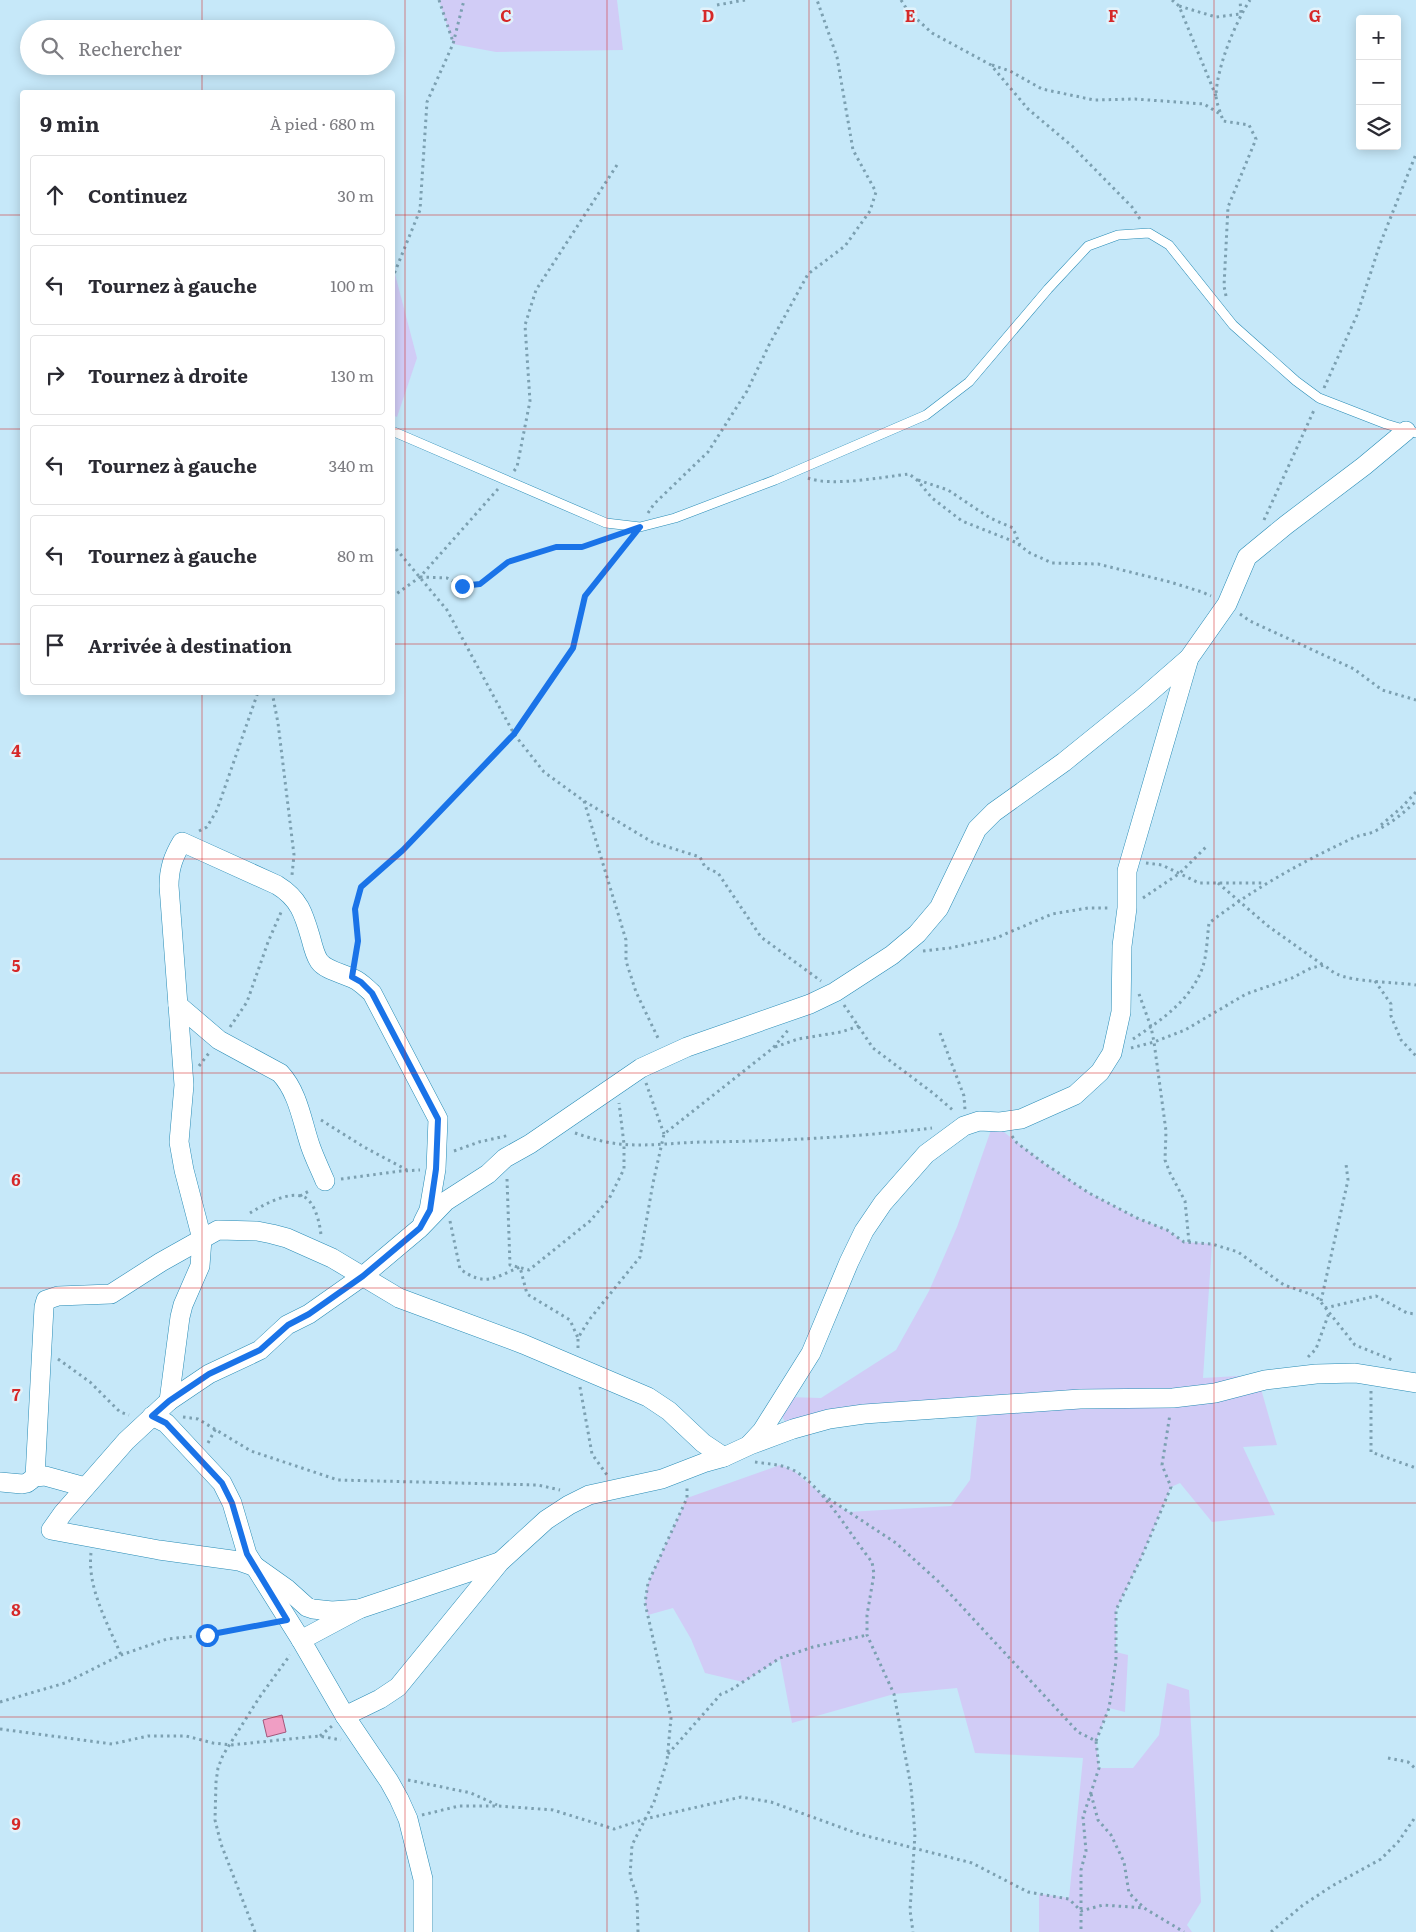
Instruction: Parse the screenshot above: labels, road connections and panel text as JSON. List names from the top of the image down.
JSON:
{
  "page": {
    "map_buttons": ["+", "−"],
    "search": "Rechercher",
    "heading": ["9 min", "À pied · 680 m"],
    "list": [
      ["Continuez", "30 m"],
      ["Tournez à gauche", "100 m"],
      ["Tournez à droite", "130 m"],
      ["Tournez à gauche", "340 m"],
      ["Tournez à gauche", "80 m"],
      "Arrivée à destination"
    ]
  },
  "grid": {
    "columns": [
      "C",
      "D",
      "E",
      "F",
      "G"
    ],
    "rows": [
      "4",
      "5",
      "6",
      "7",
      "8",
      "9"
    ]
  }
}
